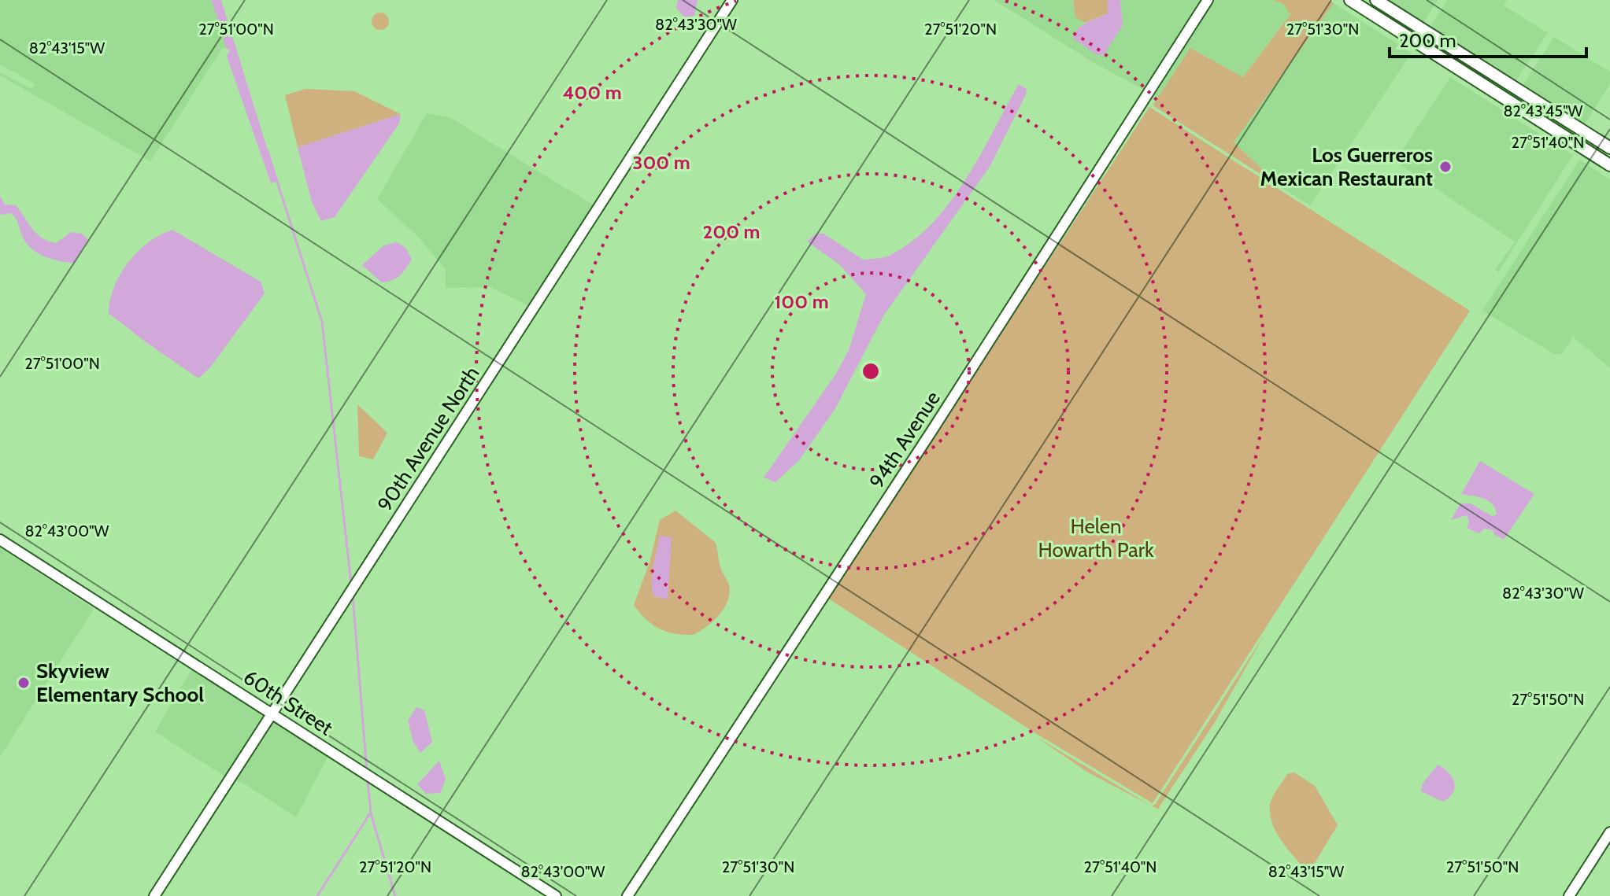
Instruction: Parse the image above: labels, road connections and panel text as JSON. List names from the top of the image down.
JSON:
{
  "streets": {
    "street": ["90th Avenue North", "94th Avenue", "60th Street"]
  },
  "crossings": [
    ["90th Avenue North", "60th Street"]
  ],
  "parks": ["Helen Howarth Park"],
  "places": ["Los Guerreros Mexican Restaurant", "Skyview Elementary School"],
  "scale_bar": "200 m",
  "coordinates": [
    "82°43'30\"W",
    "27°51'20\"N",
    "27°51'30\"N",
    "27°51'00\"N",
    "82°43'15\"W",
    "82°43'45\"W",
    "27°51'40\"N",
    "82°43'00\"W",
    "27°51'50\"N"
  ],
  "rings": [
    "400 m",
    "300 m",
    "200 m",
    "100 m"
  ]
}
